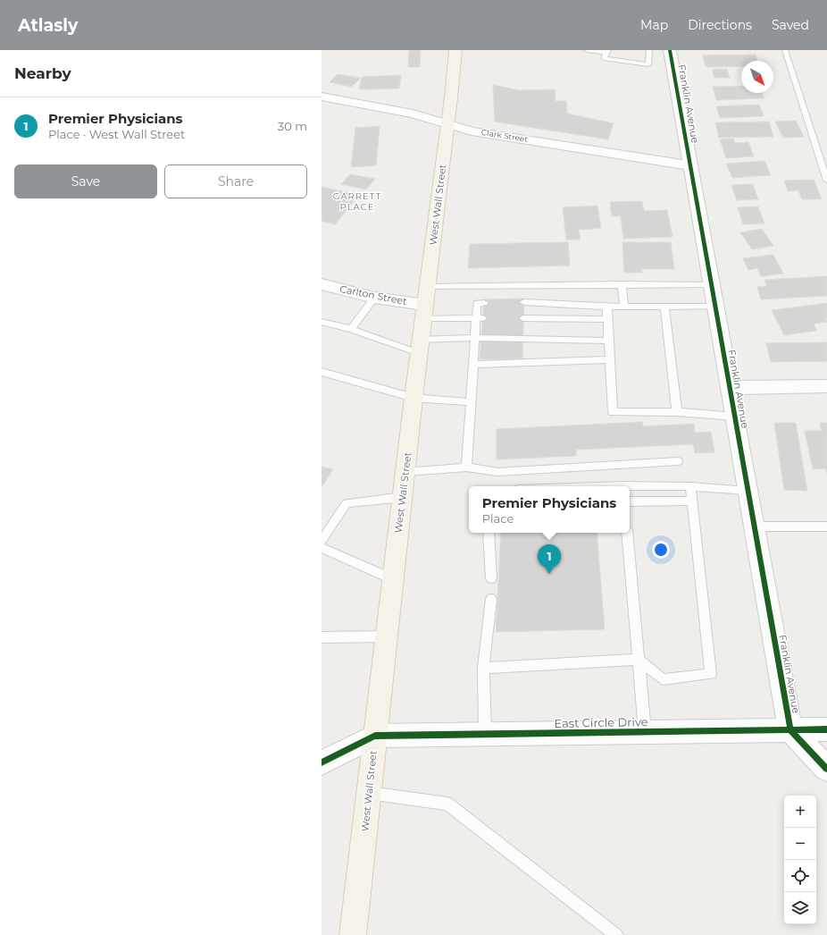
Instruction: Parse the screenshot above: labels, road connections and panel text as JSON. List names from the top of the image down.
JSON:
{
  "streets": {
    "main road": ["West Wall Street"],
    "street": [
      "Franklin Avenue",
      "Clark Street",
      "Carlton Street",
      "East Circle Drive"
    ]
  },
  "crossings": [
    ["Franklin Avenue", "Clark Street"],
    ["Franklin Avenue", "East Circle Drive"],
    ["Clark Street", "West Wall Street"],
    ["West Wall Street", "Carlton Street"],
    ["West Wall Street", "East Circle Drive"]
  ],
  "districts": ["GARRETT PLACE"],
  "north": "bottom right",
  "page": {
    "header": "Atlasly",
    "nav": ["Map", "Directions", "Saved"],
    "heading": "Nearby",
    "list": [
      {
        "mark": "1",
        "name": "Premier Physicians",
        "note": "Place · West Wall Street",
        "value": "30 m"
      }
    ],
    "buttons": ["Save", "Share"],
    "popup": ["Premier Physicians", "Place"],
    "pins": "1",
    "map_buttons": ["+", "−"]
  }
}
